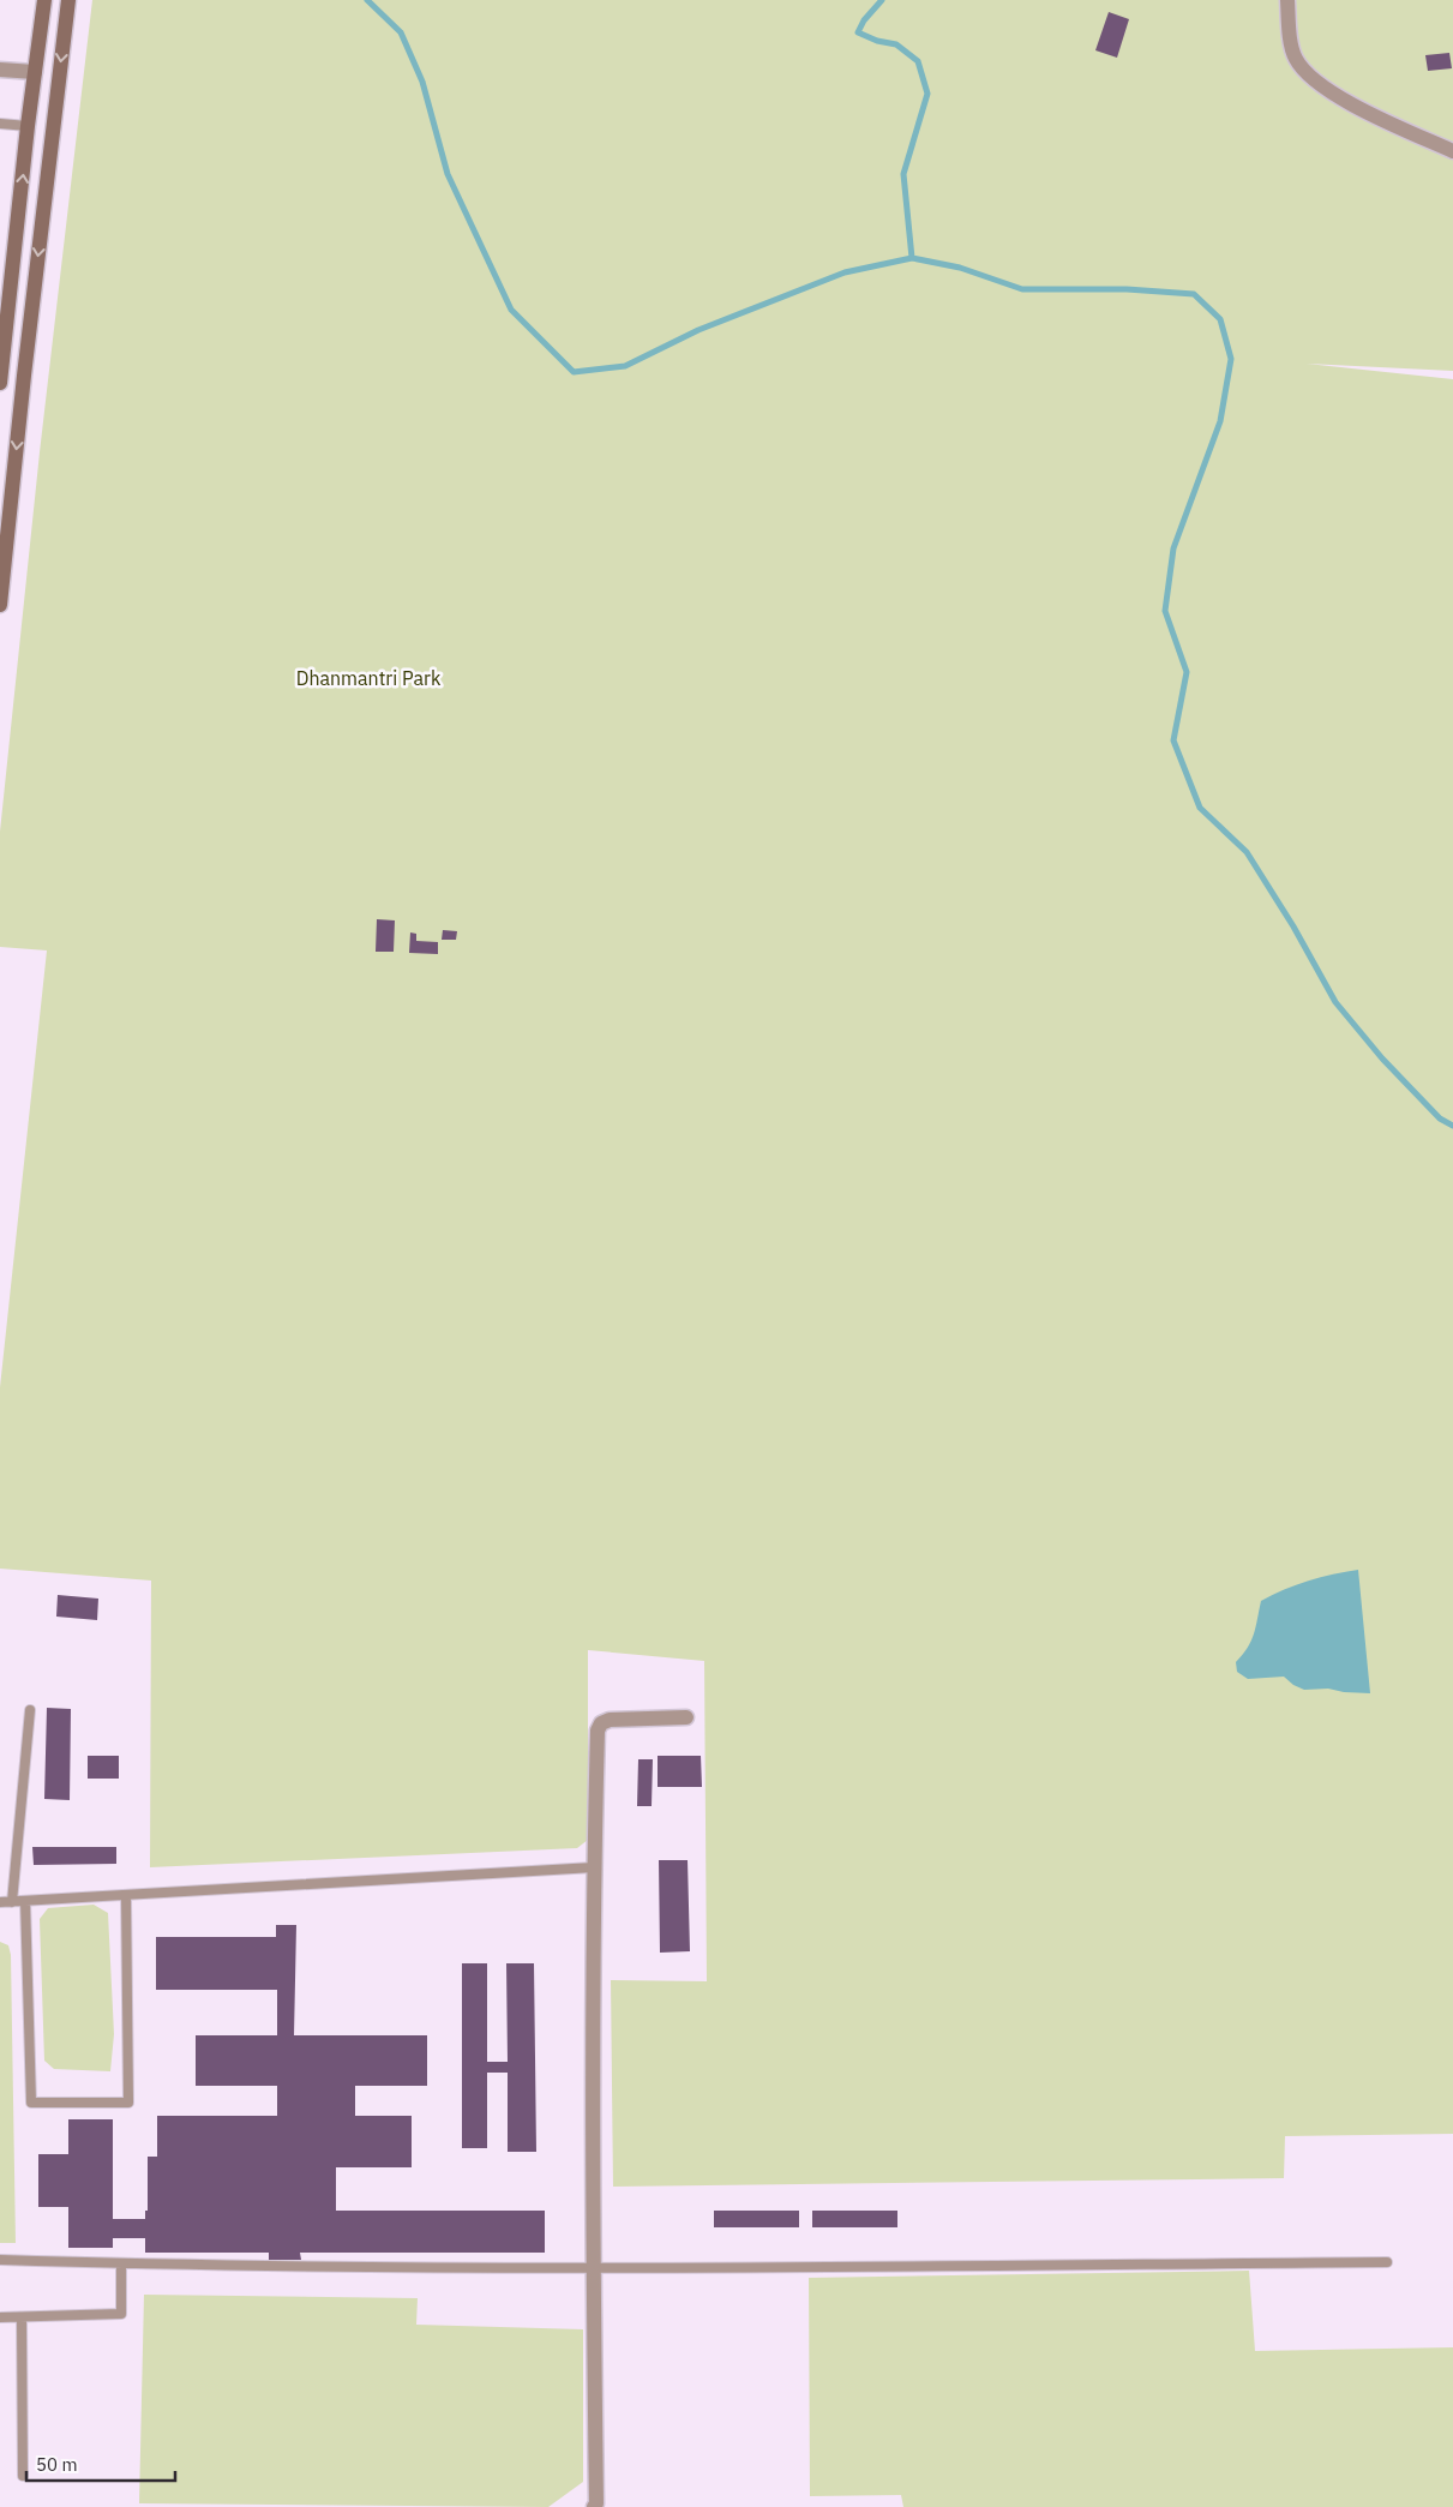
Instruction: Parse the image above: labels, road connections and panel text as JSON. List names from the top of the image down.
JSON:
{
  "parks": ["Dhanmantri Park"],
  "scale_bar": "50 m"
}
